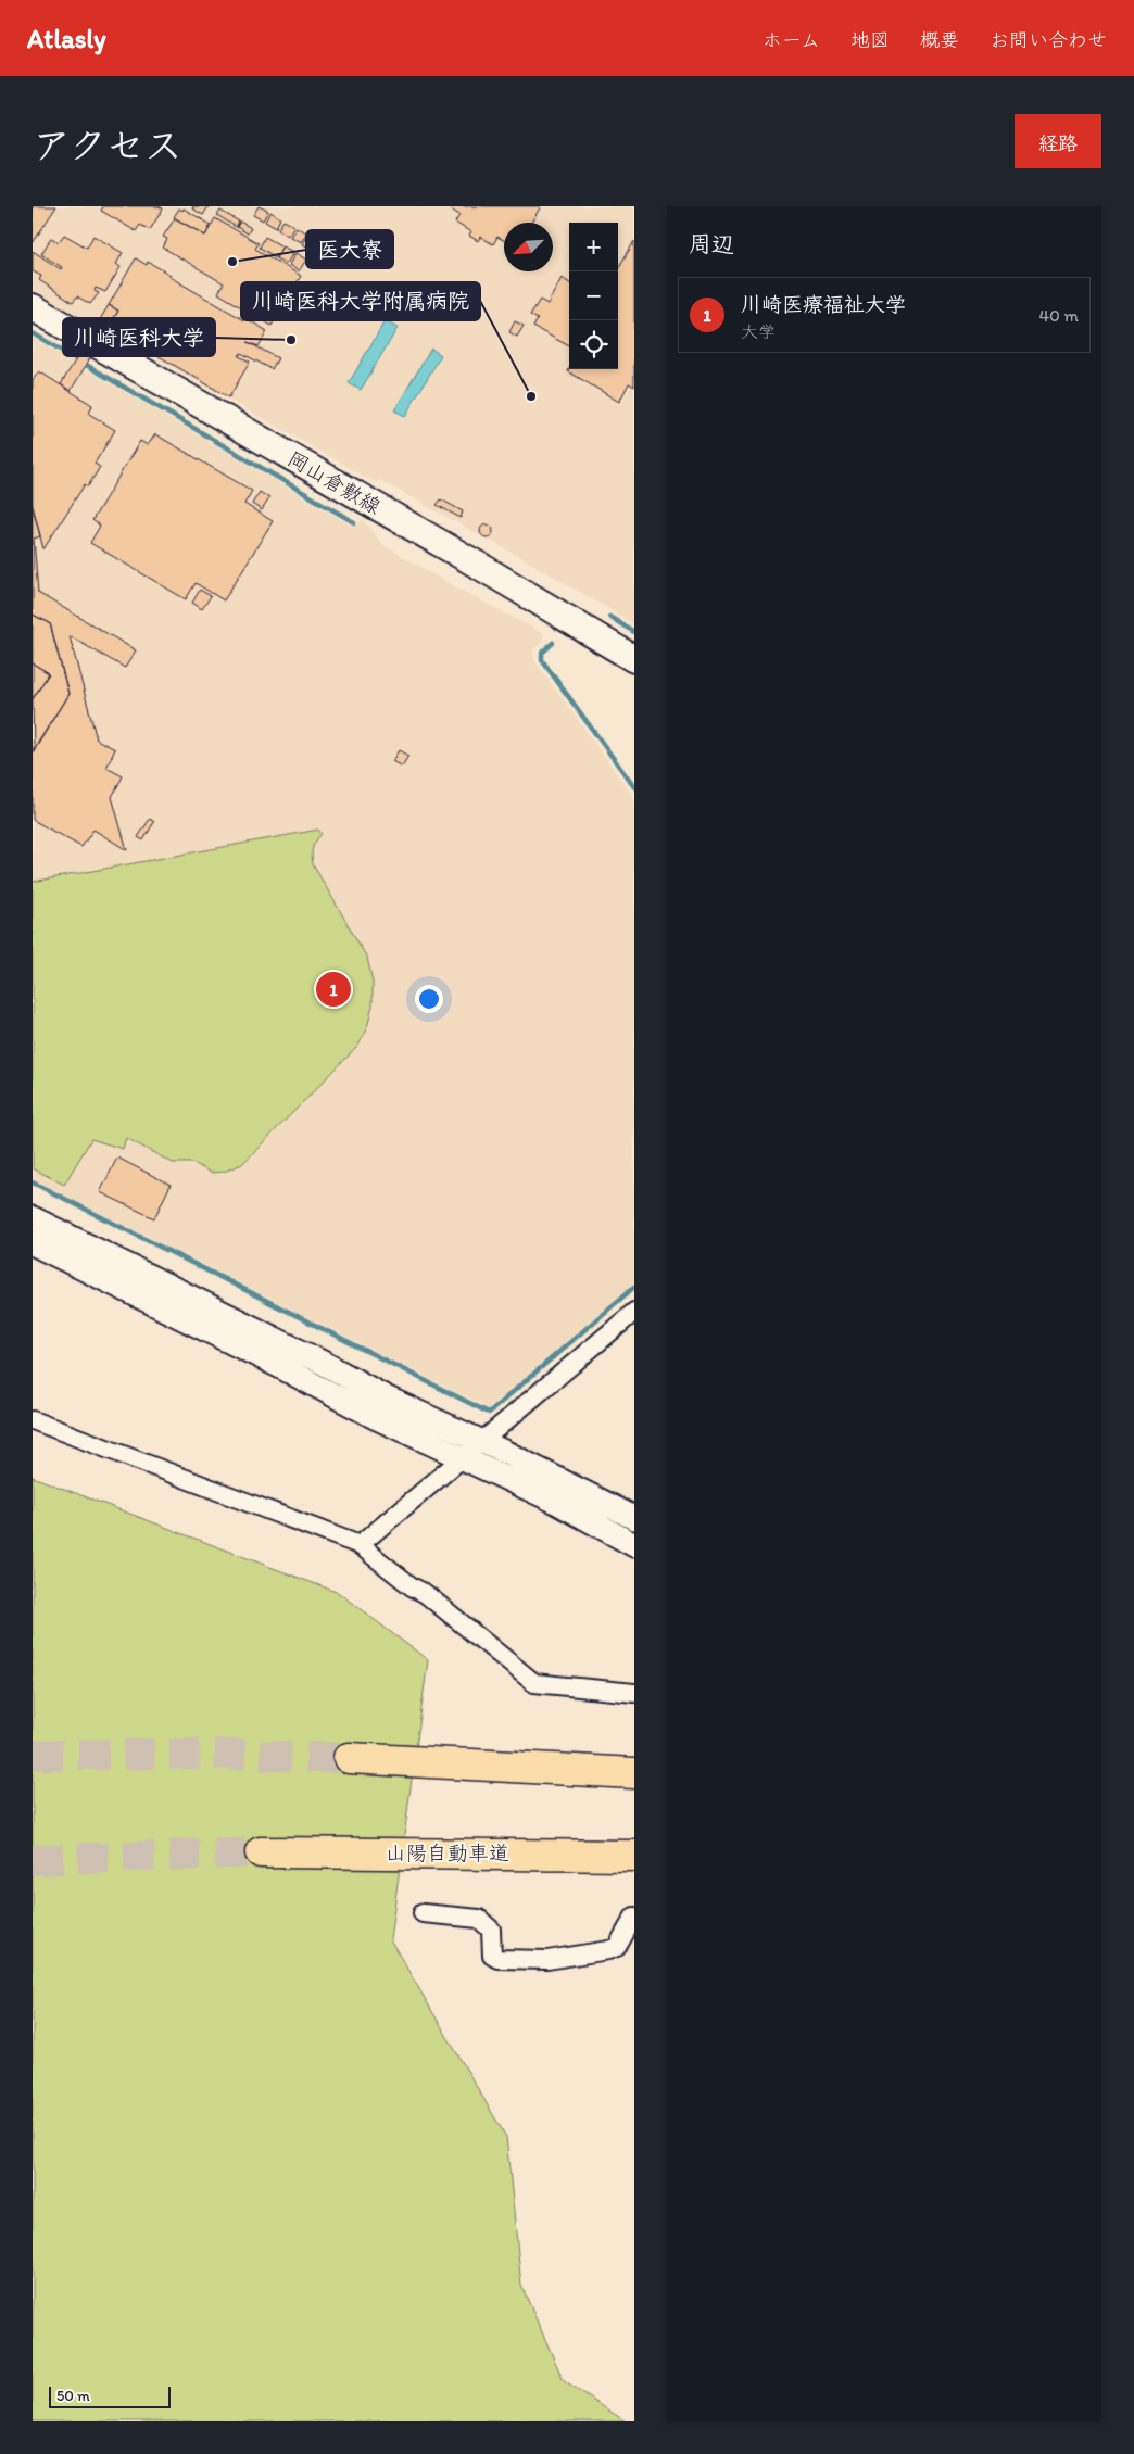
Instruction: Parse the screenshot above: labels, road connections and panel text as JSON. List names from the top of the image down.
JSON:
{
  "streets": {
    "highway": ["山陽自動車道"],
    "main road": ["岡山倉敷線"]
  },
  "places": ["医大寮", "川崎医科大学", "川崎医科大学附属病院"],
  "scale_bar": "50 m",
  "north": "bottom left",
  "page": {
    "header": "Atlasly",
    "nav": [
      "ホーム",
      "地図",
      "概要",
      "お問い合わせ"
    ],
    "title": "アクセス",
    "buttons": "経路",
    "heading": "周辺",
    "map_buttons": ["+", "−"],
    "list": [
      {
        "mark": "1",
        "name": "川崎医療福祉大学",
        "note": "大学",
        "value": "40 m"
      }
    ],
    "pins": "1",
    "scale": "50 m"
  }
}
